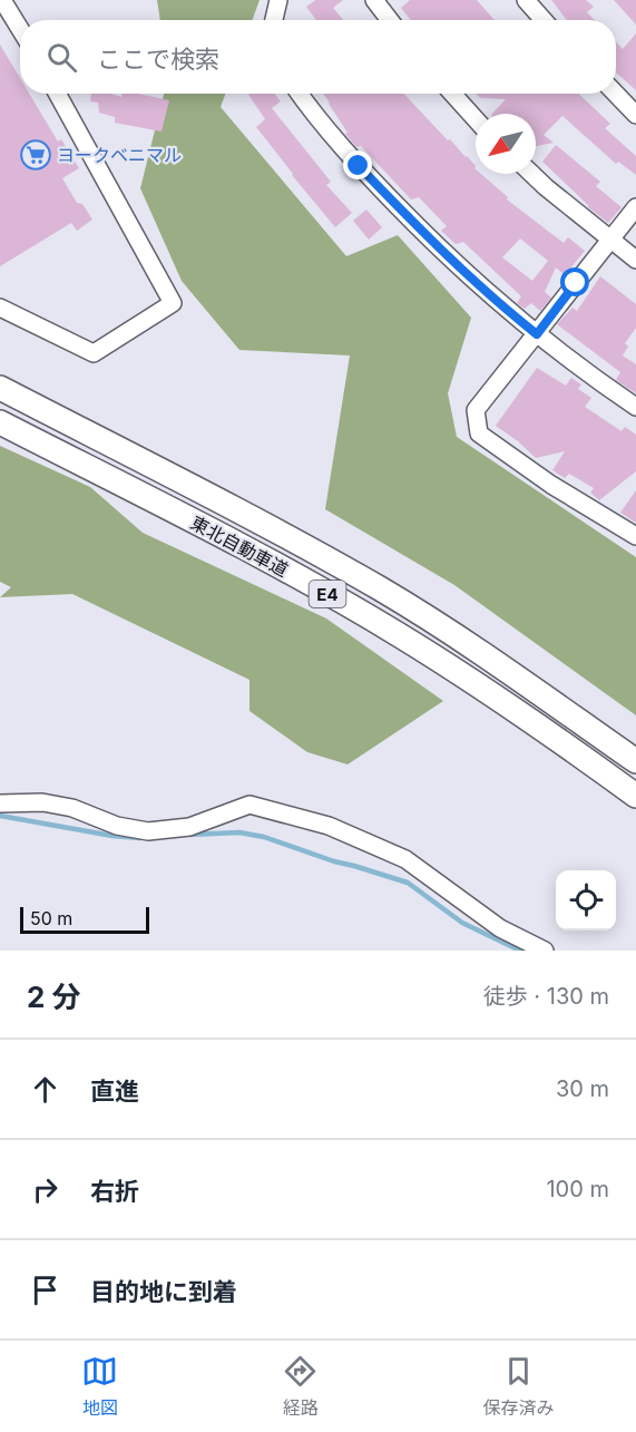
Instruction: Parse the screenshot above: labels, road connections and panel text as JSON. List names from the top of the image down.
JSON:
{
  "streets": {
    "highway": ["東北自動車道", "E4"]
  },
  "places": {
    "supermarket": ["ヨークベニマル"]
  },
  "scale_bar": "50 m",
  "north": "bottom left",
  "page": {
    "search": "ここで検索",
    "scale": "50 m",
    "heading": ["2 分", "徒歩 · 130 m"],
    "list": [
      ["直進", "30 m"],
      ["右折", "100 m"],
      "目的地に到着"
    ],
    "nav": ["地図", "経路", "保存済み"]
  }
}
